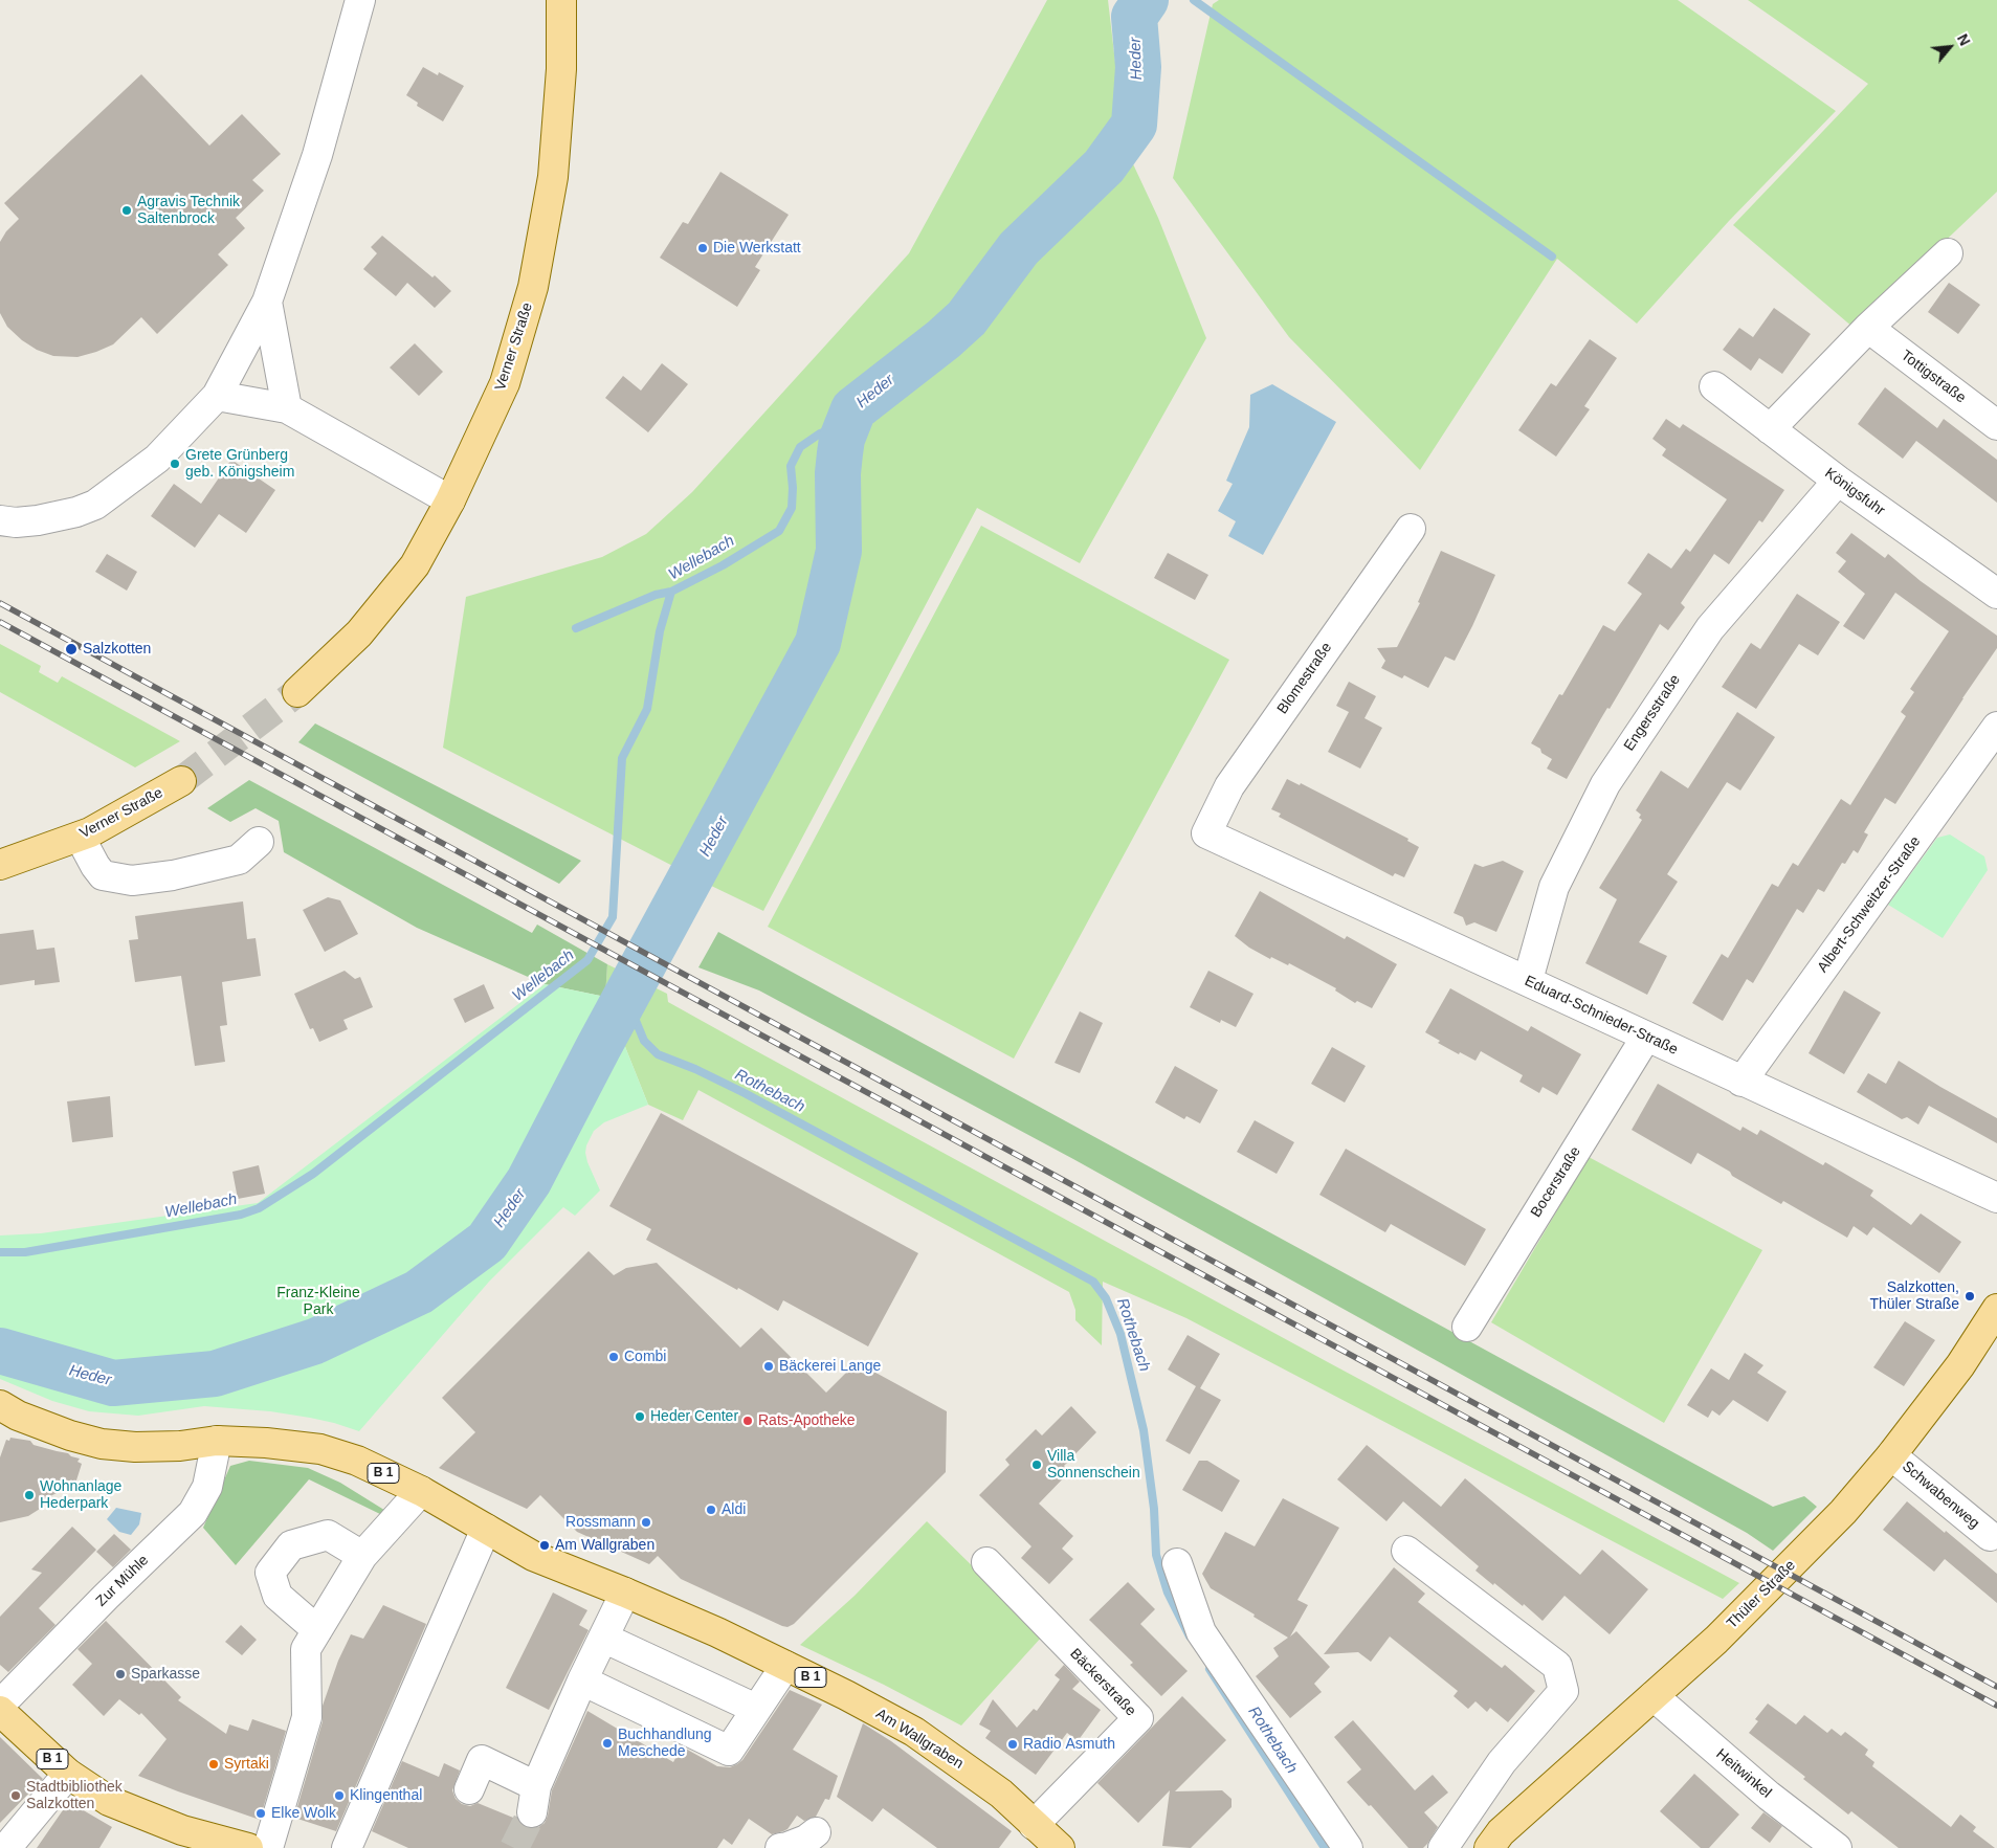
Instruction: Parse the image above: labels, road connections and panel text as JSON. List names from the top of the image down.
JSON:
{
  "streets": {
    "main road": [
      "Verner Straße",
      "B 1",
      "Thüler Straße",
      "Am Wallgraben"
    ],
    "street": [
      "Tottigstraße",
      "Königsfuhr",
      "Blomestraße",
      "Engersstraße",
      "Albert-Schweitzer-Straße",
      "Eduard-Schnieder-Straße",
      "Bocerstraße",
      "Schwabenweg",
      "Zur Mühle",
      "Bäckerstraße",
      "Heitwinkel"
    ]
  },
  "crossings": [
    ["Königsfuhr", "Engersstraße"],
    ["Blomestraße", "Eduard-Schnieder-Straße"],
    ["Engersstraße", "Eduard-Schnieder-Straße"],
    ["Albert-Schweitzer-Straße", "Eduard-Schnieder-Straße"],
    ["Eduard-Schnieder-Straße", "Bocerstraße"],
    ["Schwabenweg", "Thüler Straße"],
    ["Zur Mühle", "Am Wallgraben"],
    ["Thüler Straße", "Heitwinkel"],
    ["Bäckerstraße", "Am Wallgraben"]
  ],
  "water": ["Heder", "Wellebach", "Rothebach"],
  "parks": ["Franz-Kleine Park"],
  "places": [
    "Agravis Technik Saltenbrock",
    "Die Werkstatt",
    "Grete Grünberg geb. Königsheim",
    "Salzkotten",
    "Salzkotten, Thüler Straße",
    "Combi",
    "Bäckerei Lange",
    "Heder Center",
    "Rats-Apotheke",
    "Villa Sonnenschein",
    "Wohnanlage Hederpark",
    "Aldi",
    "Rossmann",
    "Am Wallgraben",
    "Sparkasse",
    "Buchhandlung Meschede",
    "Radio Asmuth",
    "Syrtaki",
    "Stadtbibliothek Salzkotten",
    "Klingenthal",
    "Elke Wolk"
  ],
  "north": "top right"
}
